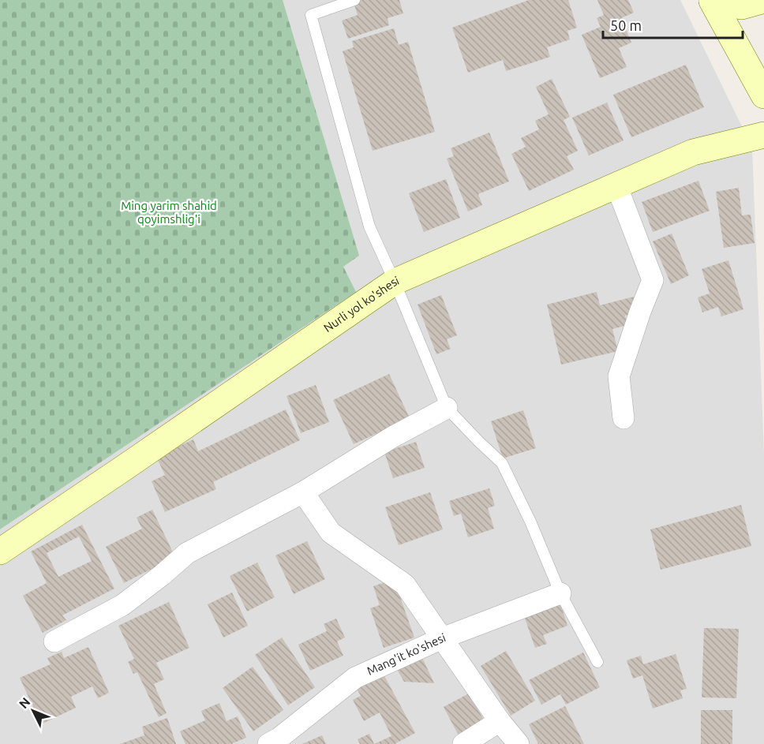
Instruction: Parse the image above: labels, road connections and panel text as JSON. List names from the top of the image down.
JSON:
{
  "streets": {
    "street": ["Nurli yol ko'shesi", "Mang'it ko'shesi"]
  },
  "parks": ["Ming yarim shahid qoyimshlig'i"],
  "scale_bar": "50 m",
  "north": "top left"
}
